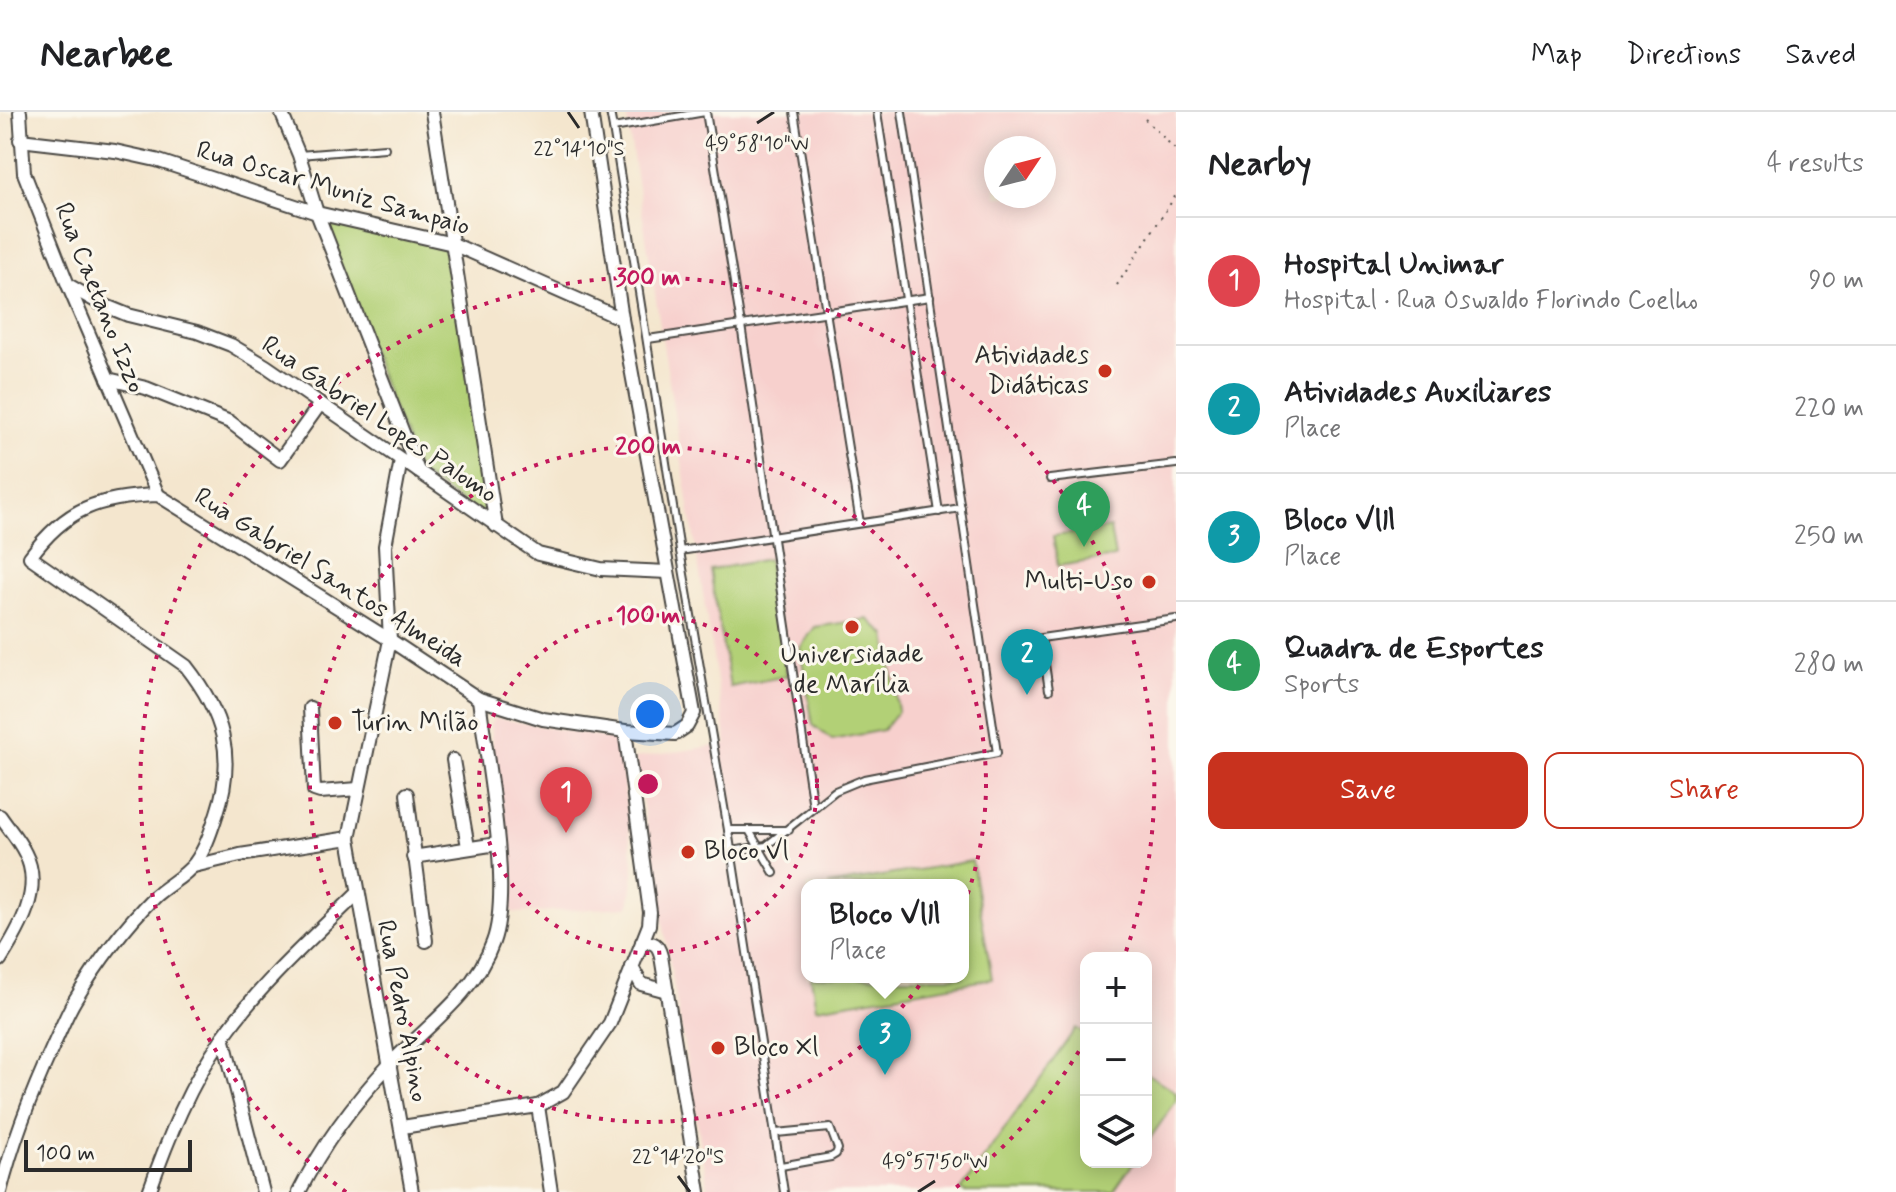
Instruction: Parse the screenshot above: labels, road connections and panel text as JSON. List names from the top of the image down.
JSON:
{
  "streets": {
    "street": [
      "Rua Oscar Muniz Sampaio",
      "Rua Caetano Izzo",
      "Rua Gabriel Lopes Palomo",
      "Rua Gabriel Santos Almeida",
      "Rua Pedro Alpino"
    ]
  },
  "crossings": [
    ["Rua Oscar Muniz Sampaio", "Rua Caetano Izzo"],
    ["Rua Caetano Izzo", "Rua Gabriel Lopes Palomo"],
    ["Rua Caetano Izzo", "Rua Gabriel Santos Almeida"],
    ["Rua Gabriel Lopes Palomo", "Rua Gabriel Santos Almeida"],
    ["Rua Gabriel Lopes Palomo", "Rua Pedro Alpino"],
    ["Rua Gabriel Santos Almeida", "Rua Pedro Alpino"]
  ],
  "places": [
    "Atividades Didáticas",
    "Multi-Uso",
    "Universidade de Marília",
    "Turin Milão",
    "Bloco Vl",
    "Bloco Xl"
  ],
  "scale_bar": "100 m",
  "north": "top right",
  "page": {
    "header": "Nearbee",
    "nav": ["Map", "Directions", "Saved"],
    "heading": ["Nearby", "4 results"],
    "list": [
      {
        "mark": "1",
        "name": "Hospital Unimar",
        "note": "Hospital · Rua Oswaldo Florindo Coelho",
        "value": "90 m"
      },
      {
        "mark": "2",
        "name": "Atividades Auxiliares",
        "note": "Place",
        "value": "220 m"
      },
      {
        "mark": "3",
        "name": "Bloco Vlll",
        "note": "Place",
        "value": "250 m"
      },
      {
        "mark": "4",
        "name": "Quadra de Esportes",
        "note": "Sports",
        "value": "280 m"
      }
    ],
    "pins": [
      "4",
      "2",
      "1",
      "3"
    ],
    "buttons": ["Save", "Share"],
    "popup": ["Bloco Vlll", "Place"],
    "map_buttons": ["+", "−"],
    "scale": "100 m"
  },
  "coordinates": [
    "49°58'10\"W",
    "22°14'10\"S",
    "22°14'20\"S",
    "49°57'50\"W"
  ],
  "rings": ["300 m", "200 m", "100 m"]
}
